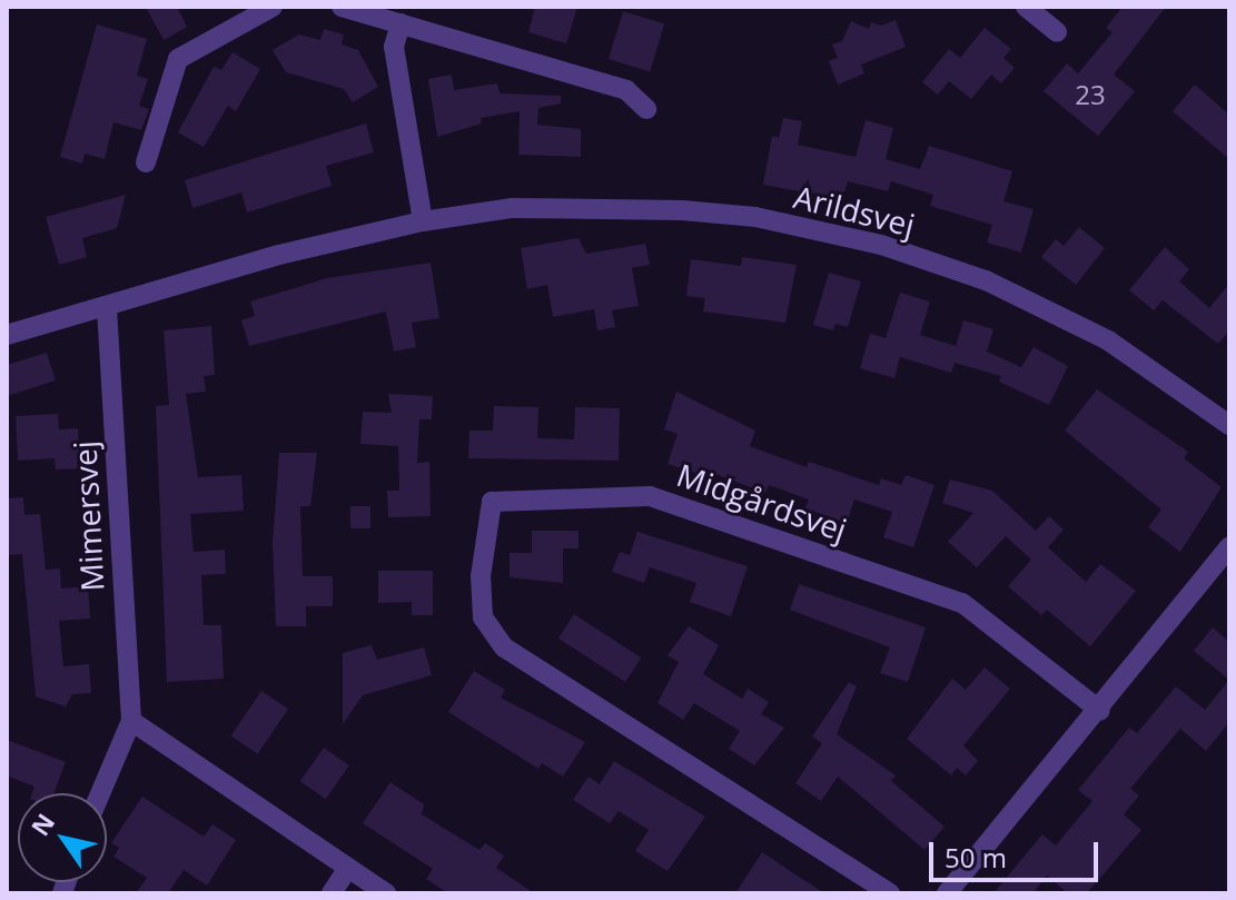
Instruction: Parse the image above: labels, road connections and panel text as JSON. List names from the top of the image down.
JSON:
{
  "streets": {
    "street": ["Arildsvej", "Midgårdsvej", "Mimersvej"]
  },
  "crossings": [
    ["Arildsvej", "Mimersvej"]
  ],
  "house_numbers": ["23"],
  "scale_bar": "50 m",
  "north": "top left"
}
